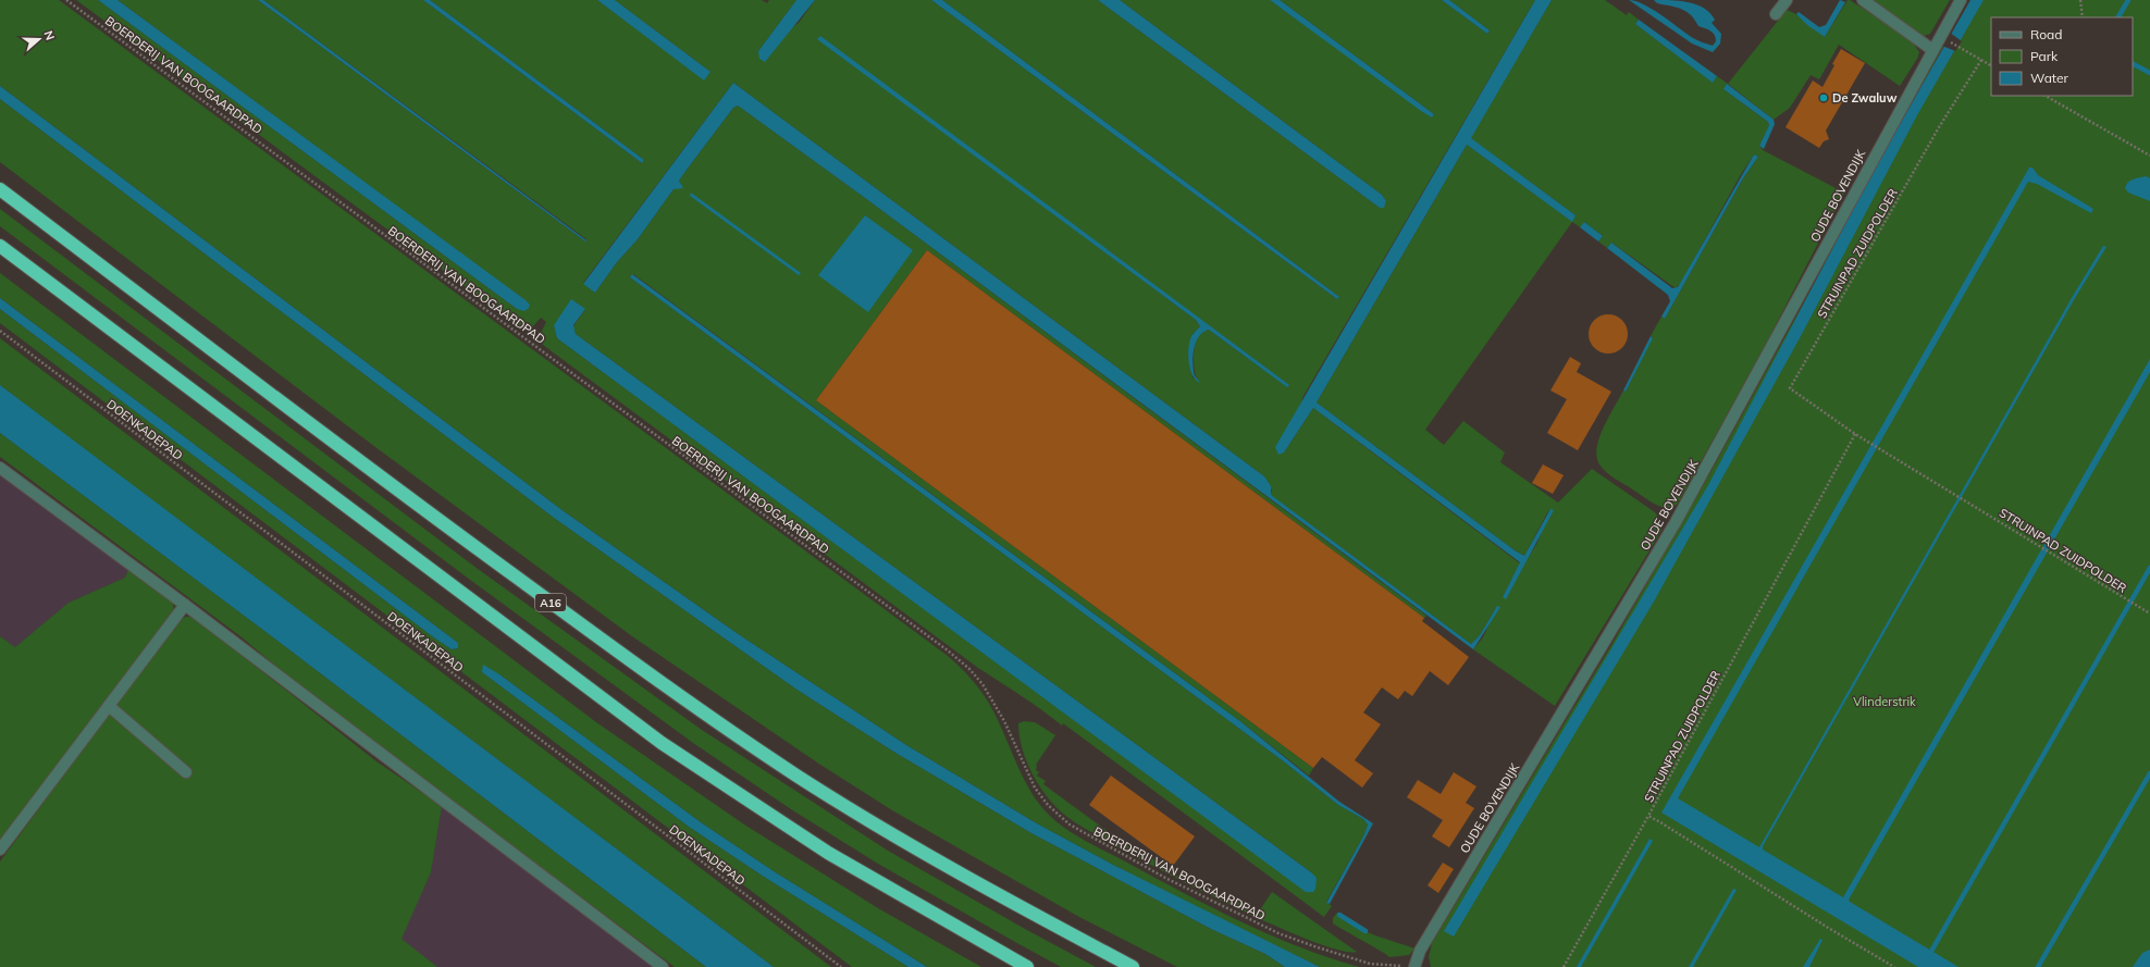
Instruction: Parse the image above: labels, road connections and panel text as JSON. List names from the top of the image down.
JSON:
{
  "streets": {
    "highway": ["A16"],
    "street": ["OUDE BOVENDIJK"],
    "path": ["BOERDERIJ VAN BOOGAARDPAD", "STRUINPAD ZUIDPOLDER", "DOENKADEPAD"]
  },
  "crossings": [
    ["BOERDERIJ VAN BOOGAARDPAD", "OUDE BOVENDIJK"]
  ],
  "parks": ["Vlinderstrik"],
  "places": ["De Zwaluw"],
  "legend": ["Road", "Park", "Water"],
  "north": "right"
}
